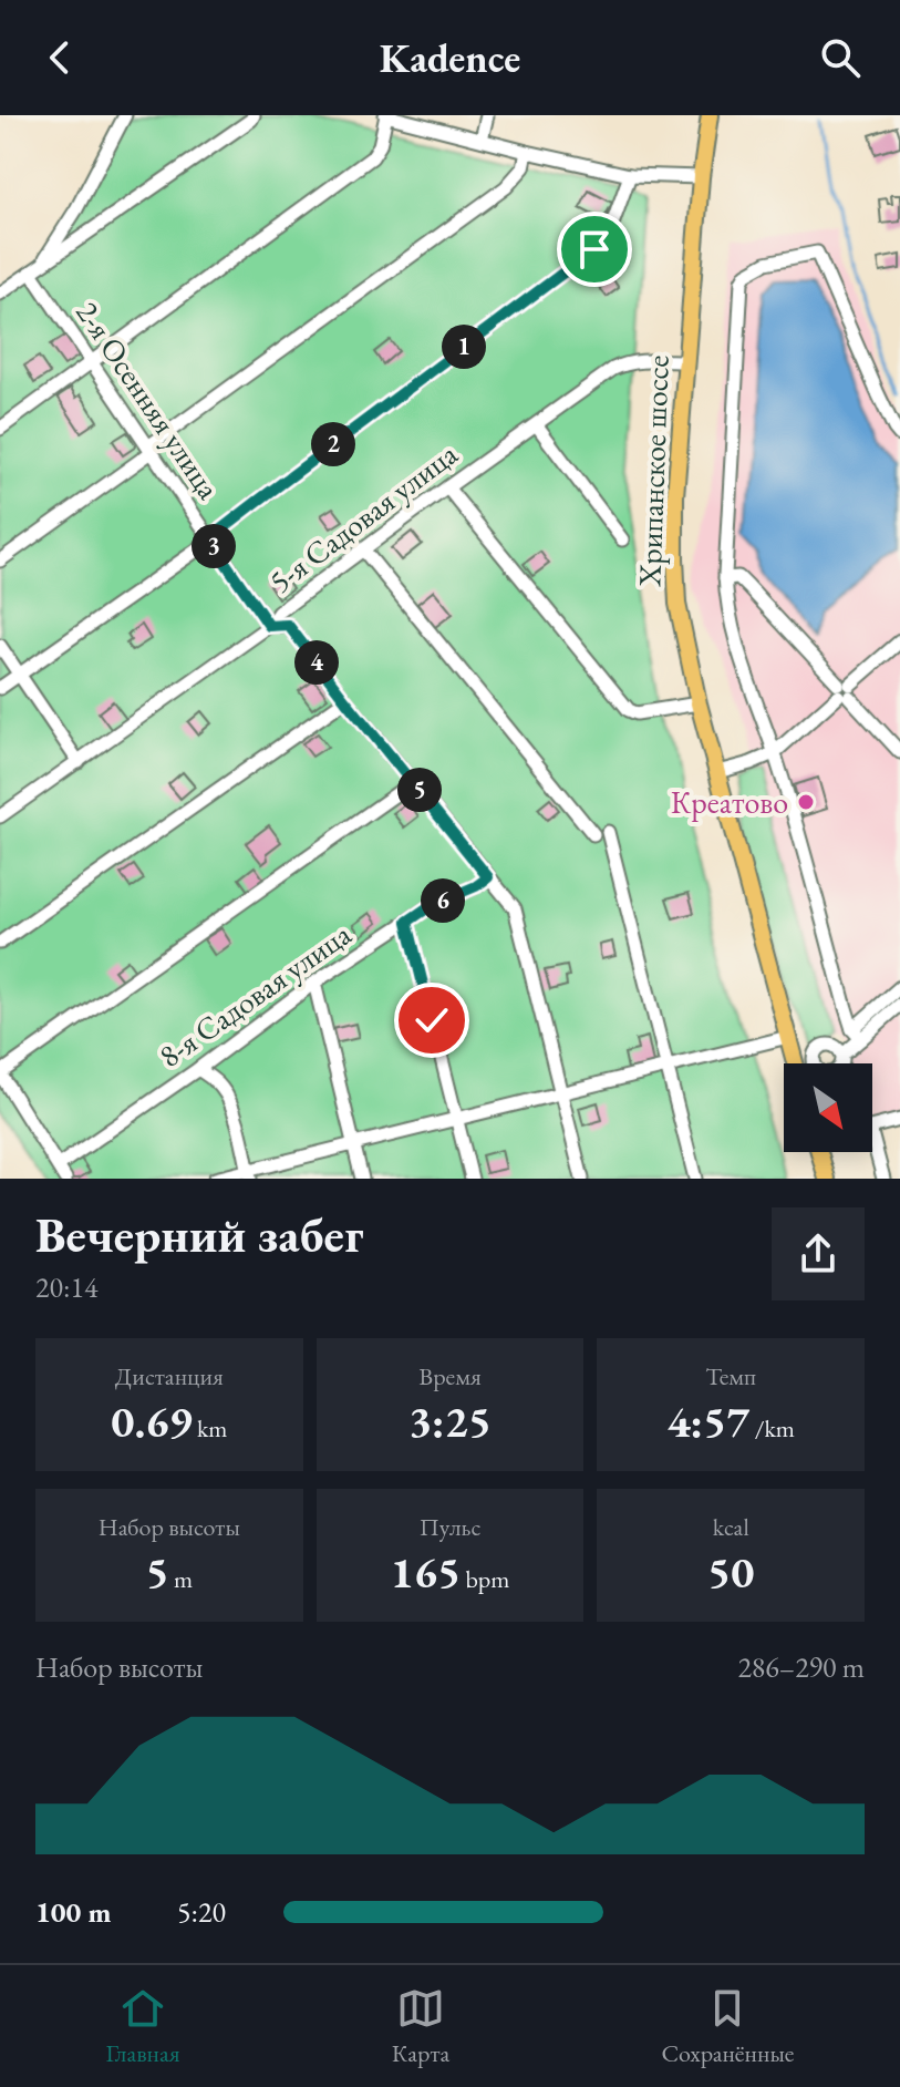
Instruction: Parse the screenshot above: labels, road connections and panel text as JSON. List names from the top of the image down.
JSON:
{
  "streets": {
    "main road": ["Хрипанское шоссе"],
    "street": ["2-я Осенняя улица", "5-я Садовая улица", "8-я Садовая улица"]
  },
  "crossings": [
    ["2-я Осенняя улица", "5-я Садовая улица"],
    ["2-я Осенняя улица", "8-я Садовая улица"],
    ["Хрипанское шоссе", "5-я Садовая улица"]
  ],
  "places": ["Креатово"],
  "north": "bottom right",
  "page": {
    "header": "Kadence",
    "pins": [
      "1",
      "2",
      "3",
      "4",
      "5",
      "6"
    ],
    "heading": ["Вечерний забег", "20:14"],
    "stats": [
      ["Дистанция", "0.69 km"],
      ["Время", "3:25"],
      ["Темп", "4:57 /km"],
      ["Набор высоты", "5 m"],
      ["Пульс", "165 bpm"],
      ["kcal", "50"]
    ],
    "chart": ["Набор высоты", "286–290 m"],
    "list": [
      {
        "name": "100 m",
        "note": "5:20"
      }
    ],
    "tabs": ["Главная", "Карта", "Сохранённые"]
  }
}
